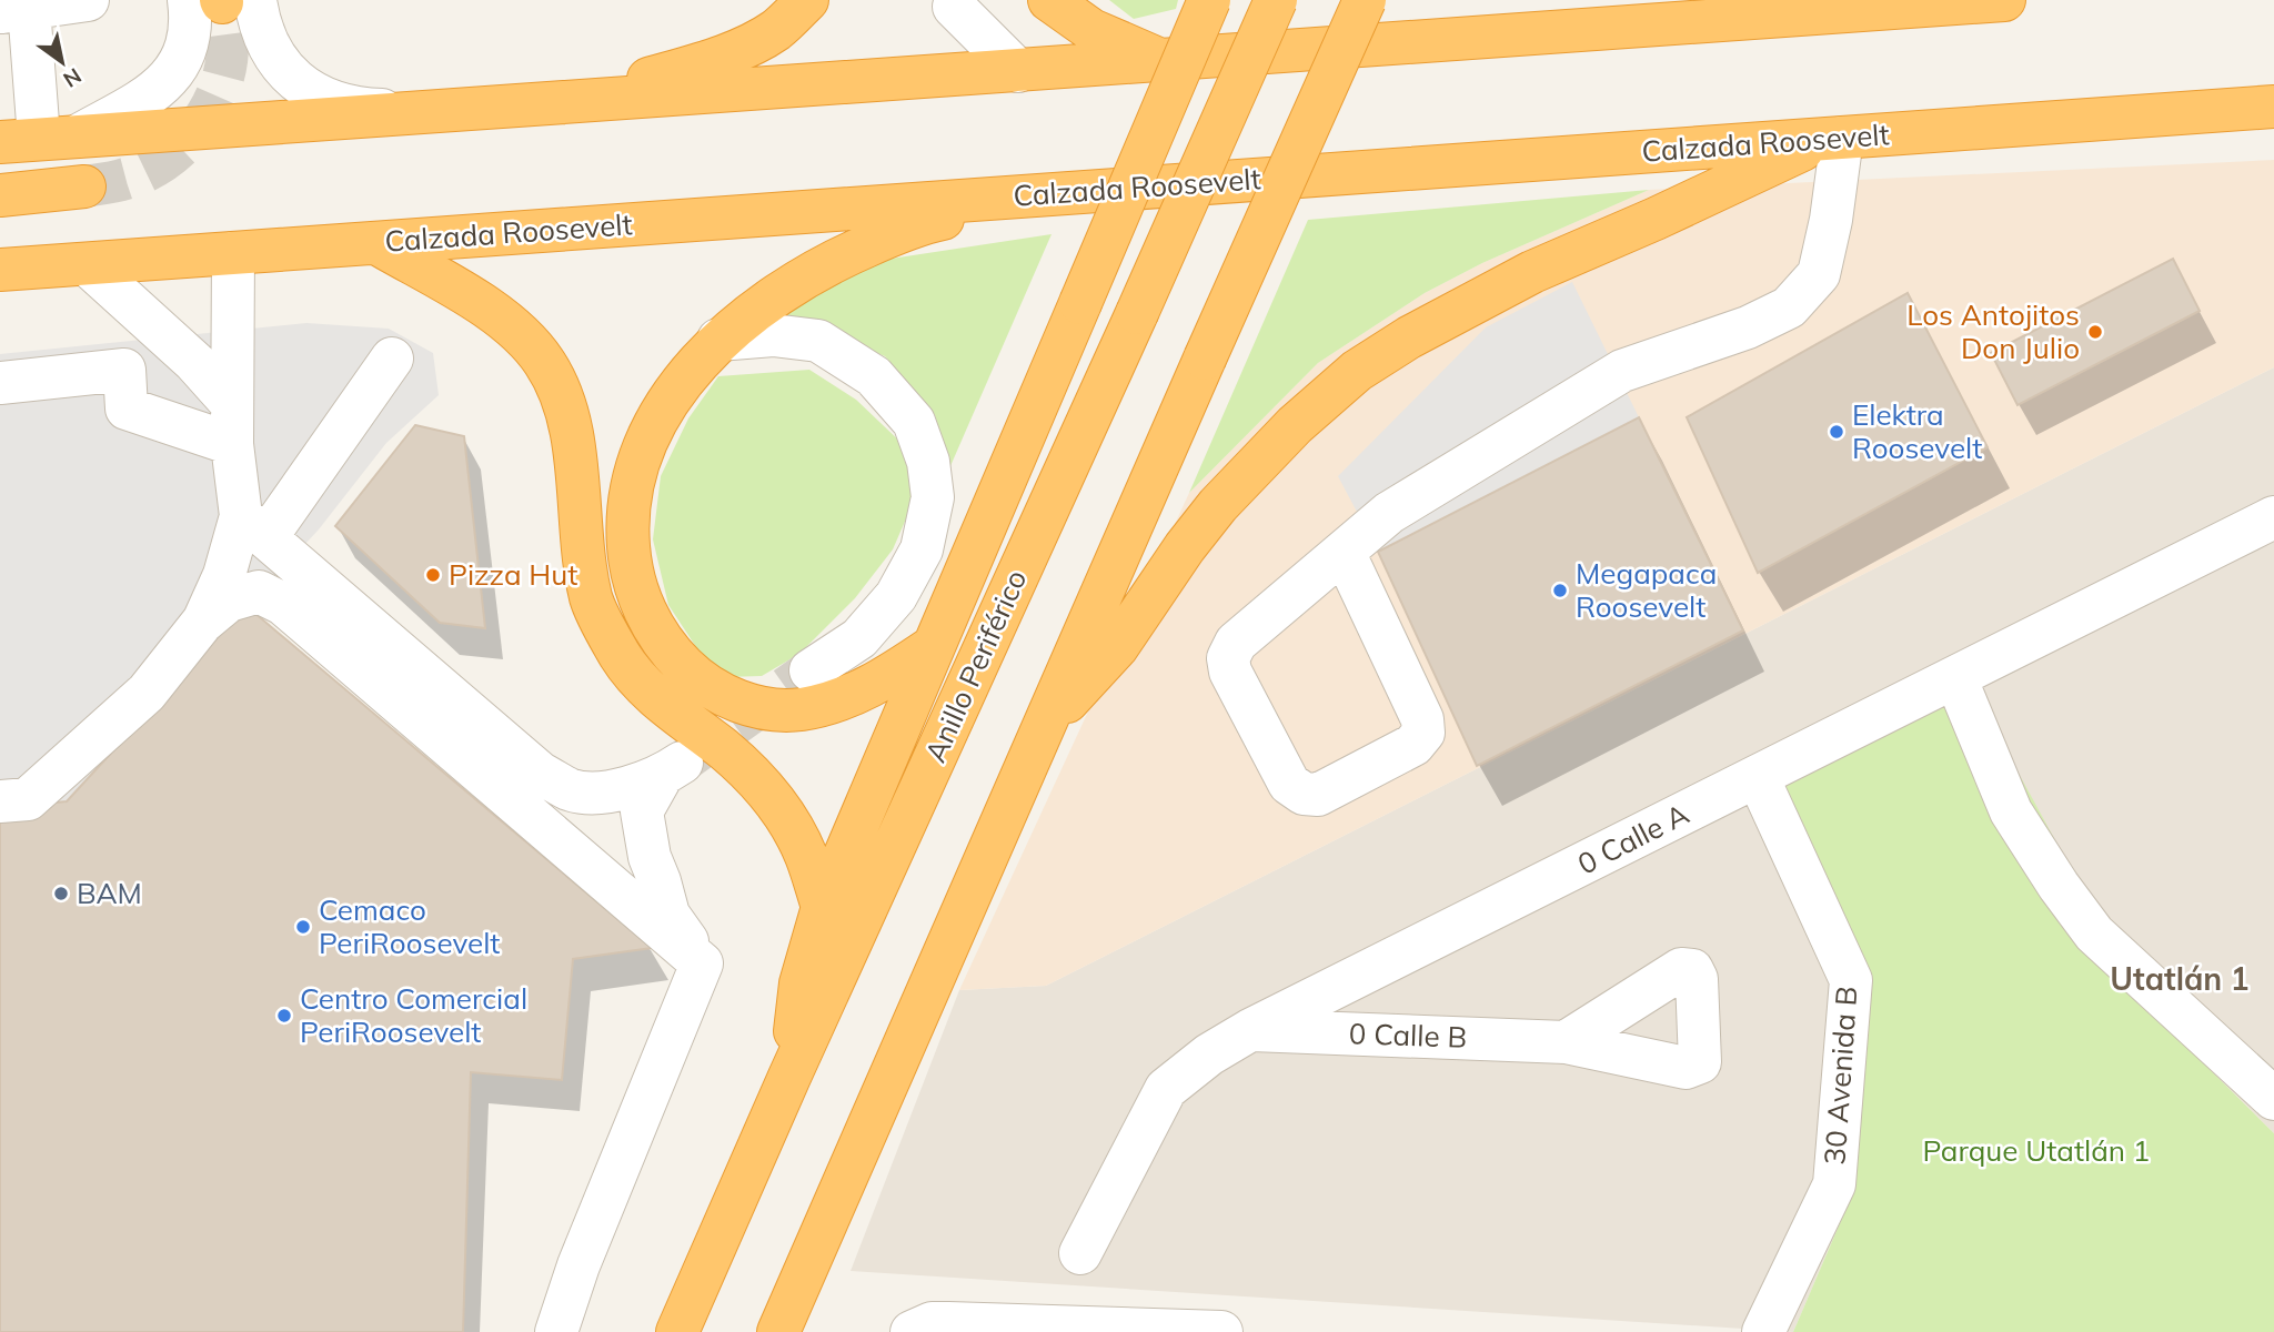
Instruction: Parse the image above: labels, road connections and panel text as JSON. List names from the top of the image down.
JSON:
{
  "streets": {
    "highway": ["Calzada Roosevelt", "Anillo Periférico"],
    "street": ["0 Calle A", "0 Calle B", "30 Avenida B"]
  },
  "crossings": [
    ["0 Calle A", "0 Calle B"],
    ["0 Calle A", "30 Avenida B"]
  ],
  "districts": ["Utatlán 1"],
  "parks": ["Parque Utatlán 1"],
  "places": [
    "Los Antojitos Don Julio",
    "Elektra Roosevelt",
    "Pizza Hut",
    "Megapaca Roosevelt",
    "BAM",
    "Cemaco PeriRoosevelt",
    "Centro Comercial PeriRoosevelt"
  ],
  "north": "bottom right"
}
